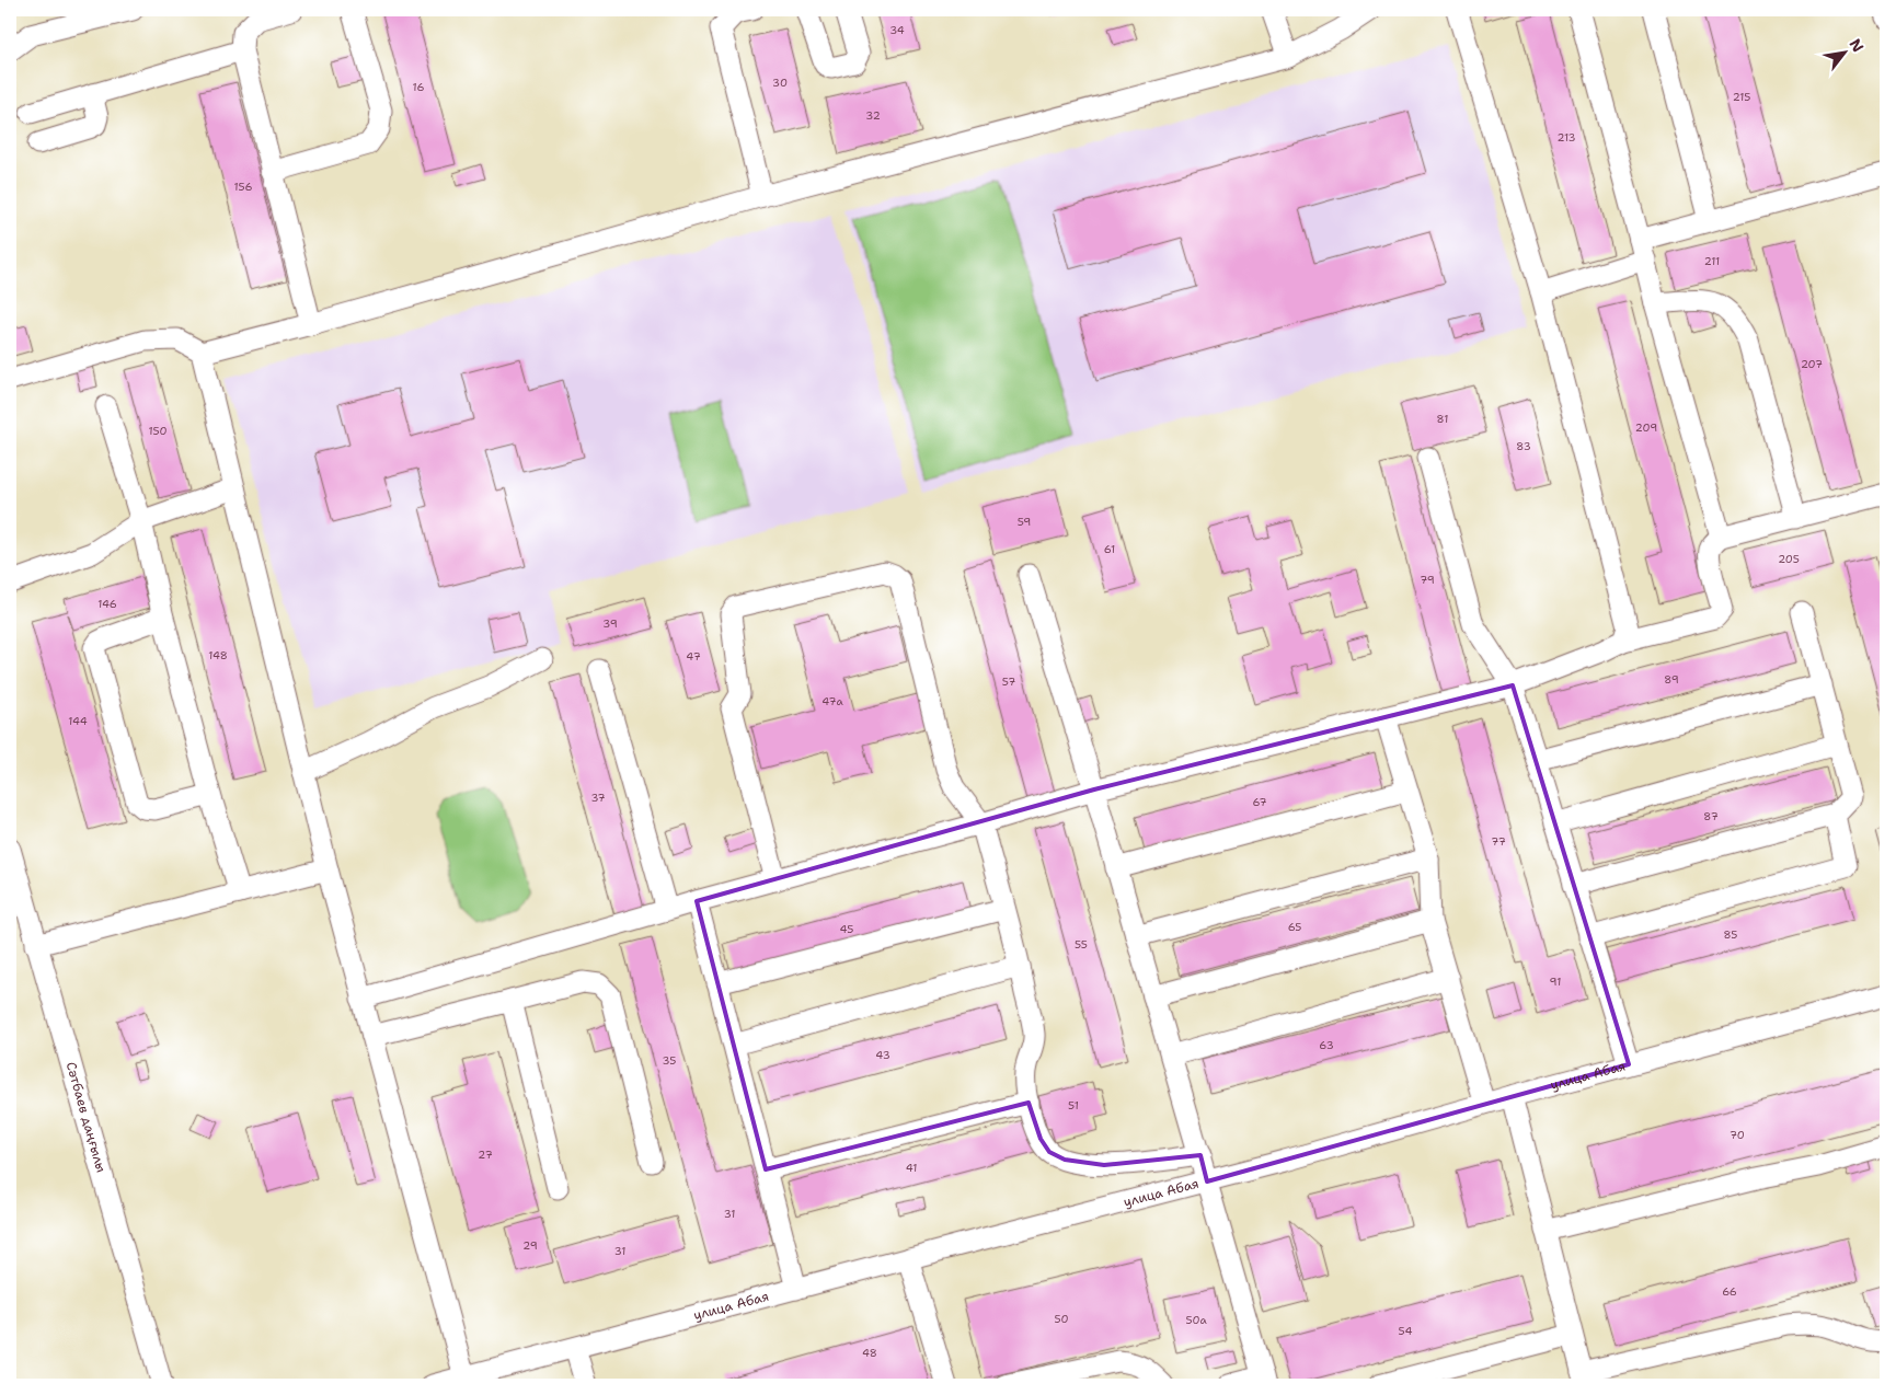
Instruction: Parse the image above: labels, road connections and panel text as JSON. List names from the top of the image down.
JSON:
{
  "streets": {
    "street": ["улица Абая", "Сәтбаев даңғылы"]
  },
  "house_numbers": [
    "34",
    "30",
    "16",
    "215",
    "32",
    "213",
    "156",
    "211",
    "207",
    "81",
    "209",
    "150",
    "83",
    "59",
    "61",
    "205",
    "79",
    "146",
    "39",
    "148",
    "47",
    "89",
    "57",
    "47а",
    "144",
    "37",
    "67",
    "87",
    "77",
    "65",
    "45",
    "85",
    "55",
    "91",
    "63",
    "43",
    "35",
    "51",
    "70",
    "27",
    "41",
    "31",
    "29",
    "31",
    "66",
    "50",
    "50а",
    "54",
    "48"
  ],
  "north": "top right"
}
